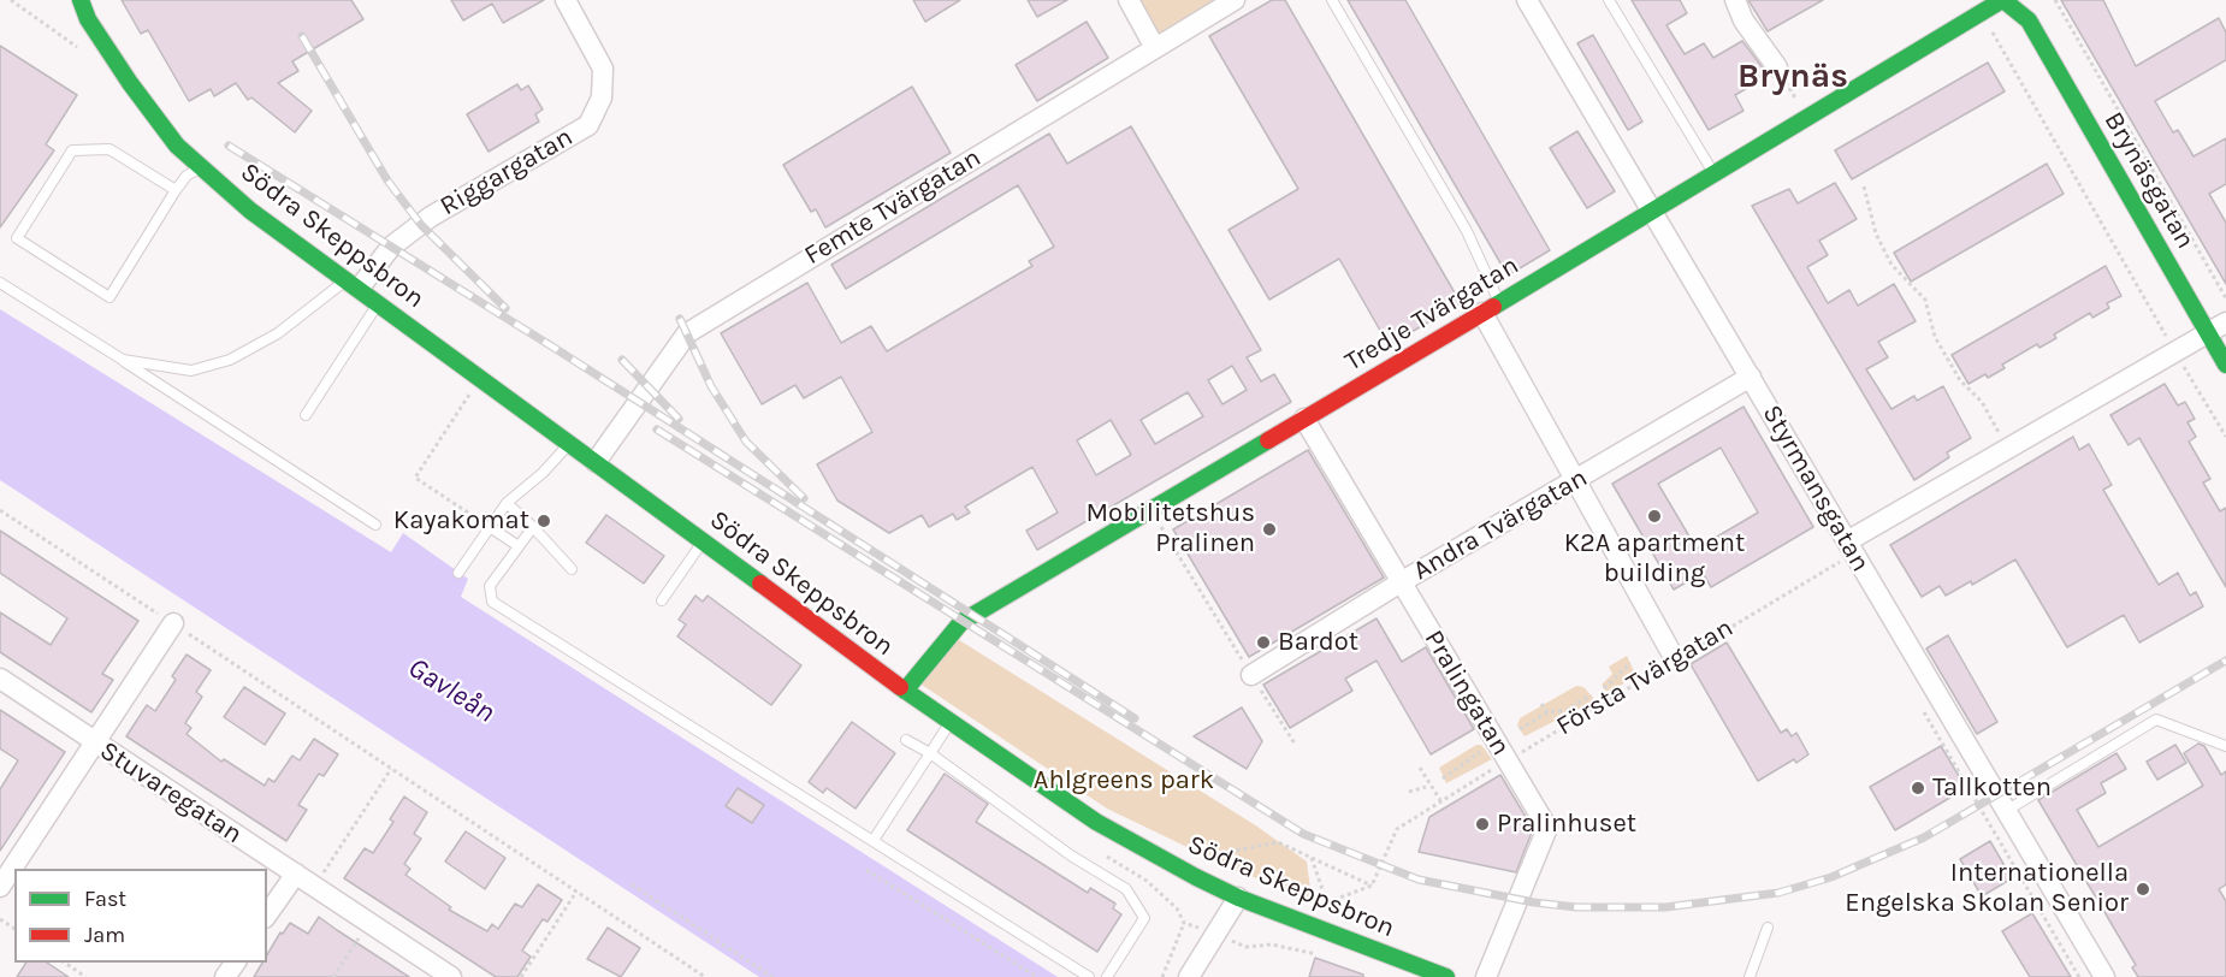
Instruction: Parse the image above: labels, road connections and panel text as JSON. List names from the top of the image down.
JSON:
{
  "streets": {
    "street": [
      "Riggargatan",
      "Brynäsgatan",
      "Femte Tvärgatan",
      "Södra Skeppsbron",
      "Tredje Tvärgatan",
      "Styrmansgatan",
      "Andra Tvärgatan",
      "Pralingatan",
      "Stuvaregatan"
    ],
    "path": ["Första Tvärgatan"]
  },
  "crossings": [
    ["Riggargatan", "Södra Skeppsbron"],
    ["Brynäsgatan", "Tredje Tvärgatan"],
    ["Femte Tvärgatan", "Södra Skeppsbron"],
    ["Södra Skeppsbron", "Tredje Tvärgatan"],
    ["Tredje Tvärgatan", "Styrmansgatan"],
    ["Tredje Tvärgatan", "Pralingatan"],
    ["Styrmansgatan", "Andra Tvärgatan"],
    ["Styrmansgatan", "Första Tvärgatan"],
    ["Andra Tvärgatan", "Pralingatan"],
    ["Första Tvärgatan", "Pralingatan"]
  ],
  "districts": ["Brynäs"],
  "water": ["Gavleån"],
  "parks": ["Ahlgreens park"],
  "places": [
    "K2A apartment building",
    "Kayakomat",
    "Mobilitetshus Pralinen",
    "Bardot",
    "Tallkotten",
    "Pralinhuset",
    "Internationella Engelska Skolan Senior"
  ],
  "legend": ["Fast", "Jam"]
}
